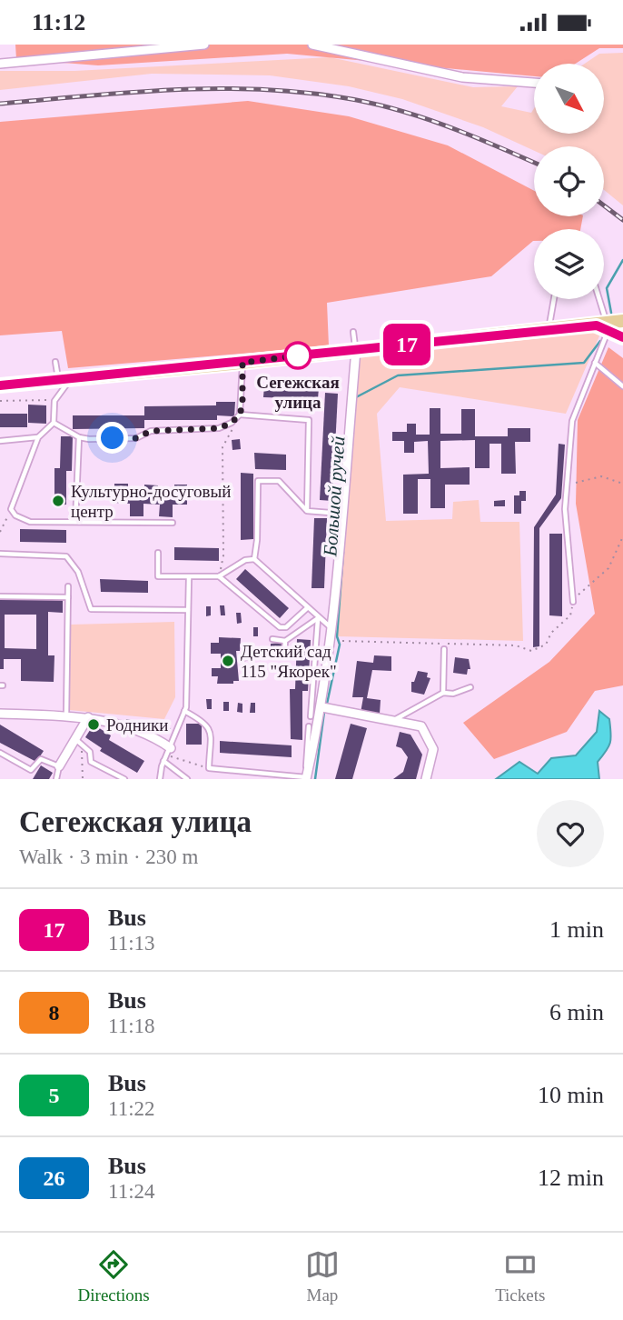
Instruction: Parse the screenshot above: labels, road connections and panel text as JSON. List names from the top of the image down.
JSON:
{
  "water": ["Большой ручей"],
  "places": [
    "Сегежская улица",
    "Культурно-досуговый центр",
    "Детский сад 115 \"Якорек\"",
    "Родники"
  ],
  "lines": ["bus line 17"],
  "north": "bottom right",
  "page": {
    "status": "11:12",
    "on_map": "17",
    "heading": ["Сегежская улица", "Walk · 3 min · 230 m"],
    "list": [
      {
        "mark": "17",
        "name": "Bus",
        "note": "11:13",
        "value": "1 min"
      },
      {
        "mark": "8",
        "name": "Bus",
        "note": "11:18",
        "value": "6 min"
      },
      {
        "mark": "5",
        "name": "Bus",
        "note": "11:22",
        "value": "10 min"
      },
      {
        "mark": "26",
        "name": "Bus",
        "note": "11:24",
        "value": "12 min"
      }
    ],
    "tabs": ["Directions", "Map", "Tickets"]
  }
}
